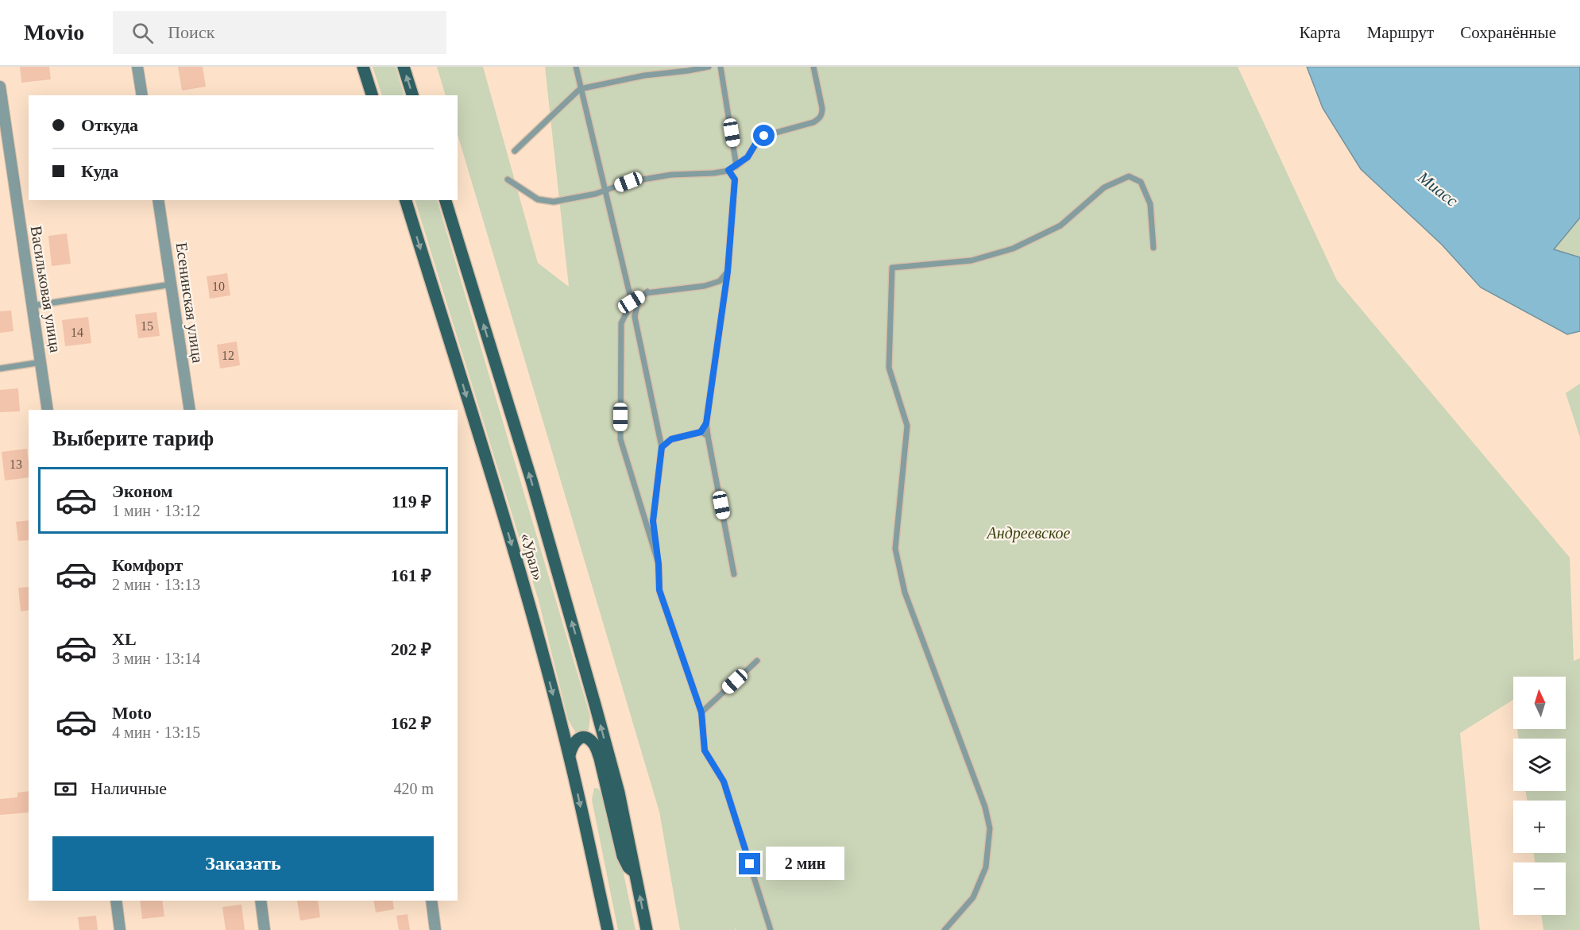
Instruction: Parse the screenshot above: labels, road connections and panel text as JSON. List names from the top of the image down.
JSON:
{
  "streets": {
    "main road": ["«Урал»"],
    "street": ["Васильковая улица", "Есенинская улица"]
  },
  "water": ["Миасс"],
  "parks": ["Андреевское"],
  "house_numbers": [
    "10",
    "15",
    "14",
    "12",
    "13"
  ],
  "north": "top",
  "page": {
    "header": "Movio",
    "search": "Поиск",
    "nav": ["Карта", "Маршрут", "Сохранённые"],
    "banner": ["Откуда", "Куда"],
    "heading": "Выберите тариф",
    "list": [
      {
        "name": "Эконом",
        "note": "1 мин · 13:12",
        "value": "119 ₽"
      },
      {
        "name": "Комфорт",
        "note": "2 мин · 13:13",
        "value": "161 ₽"
      },
      {
        "name": "XL",
        "note": "3 мин · 13:14",
        "value": "202 ₽"
      },
      {
        "name": "Moto",
        "note": "4 мин · 13:15",
        "value": "162 ₽"
      }
    ],
    "map_buttons": ["+", "−"],
    "pay": ["Наличные", "420 m"],
    "buttons": "Заказать",
    "bubble": "2 мин"
  }
}
